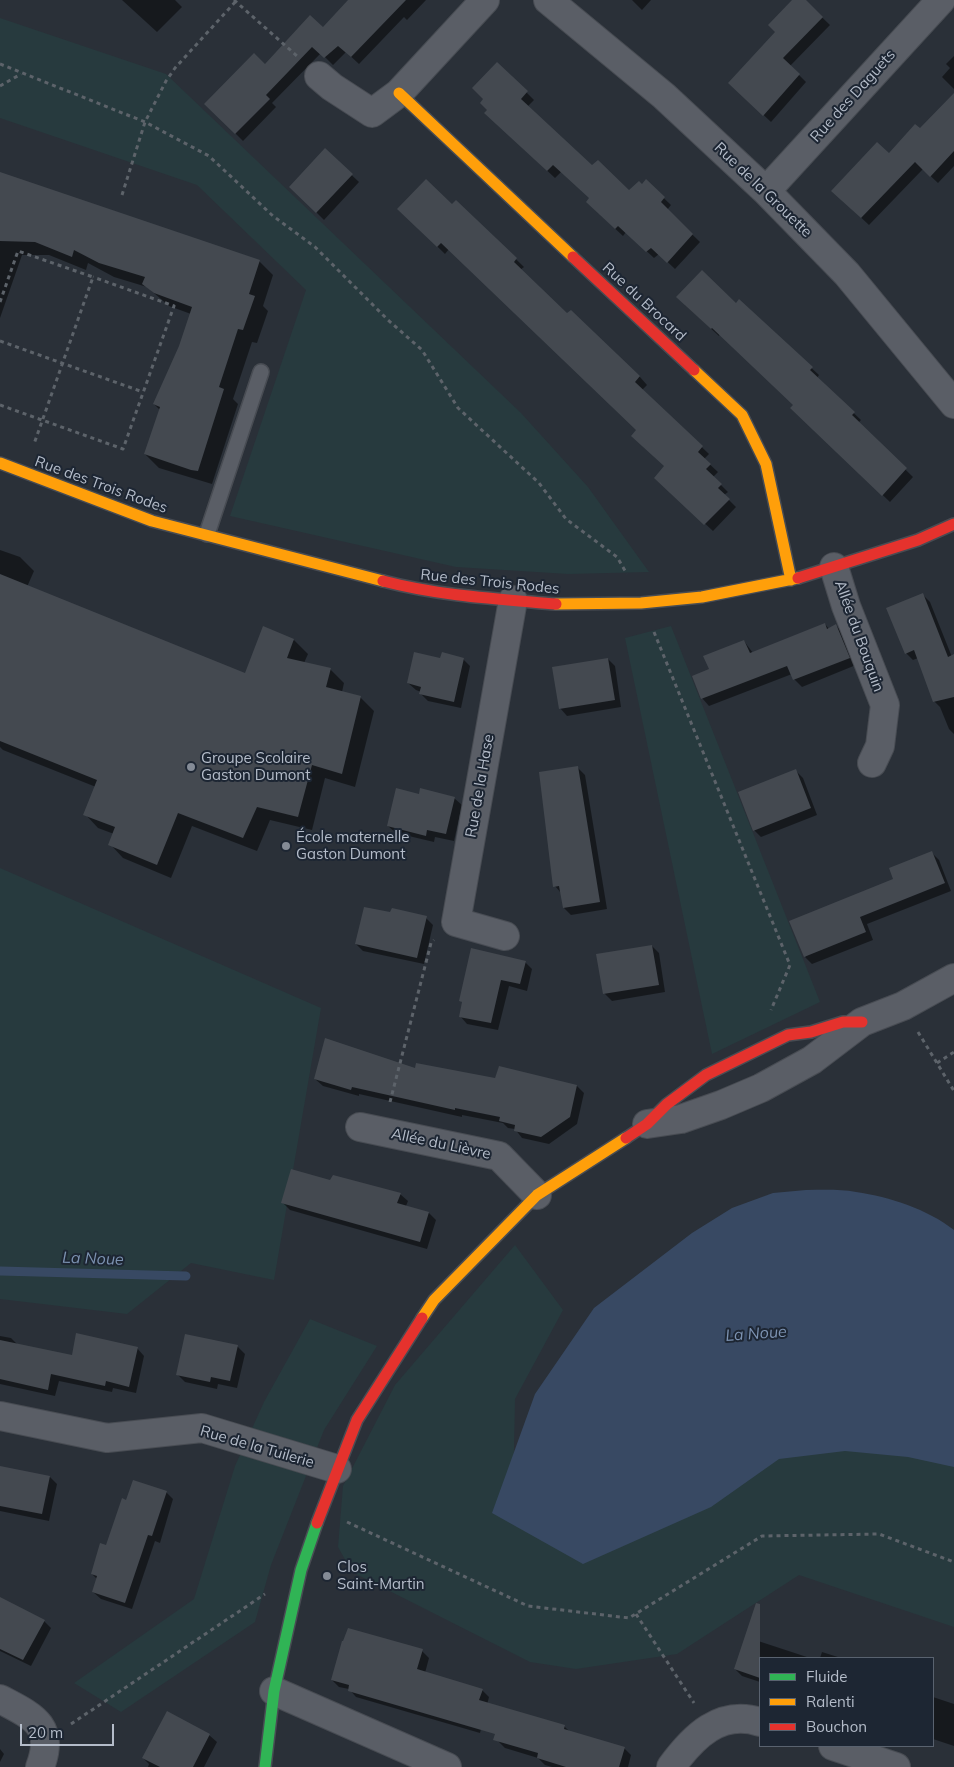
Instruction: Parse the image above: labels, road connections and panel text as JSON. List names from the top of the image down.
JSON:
{
  "streets": {
    "street": [
      "Rue des Daguets",
      "Rue de la Grouette",
      "Rue du Brocard",
      "Rue des Trois Rodes",
      "Allée du Bouquin",
      "Rue de la Hase",
      "Allée du Lièvre",
      "Rue de la Tuilerie"
    ]
  },
  "crossings": [
    ["Rue des Daguets", "Rue de la Grouette"],
    ["Rue du Brocard", "Rue des Trois Rodes"],
    ["Rue des Trois Rodes", "Allée du Bouquin"],
    ["Rue des Trois Rodes", "Rue de la Hase"]
  ],
  "water": ["La Noue"],
  "places": ["Groupe Scolaire Gaston Dumont", "École maternelle Gaston Dumont", "Clos Saint-Martin"],
  "legend": ["Fluide", "Ralenti", "Bouchon"],
  "scale_bar": "20 m"
}
